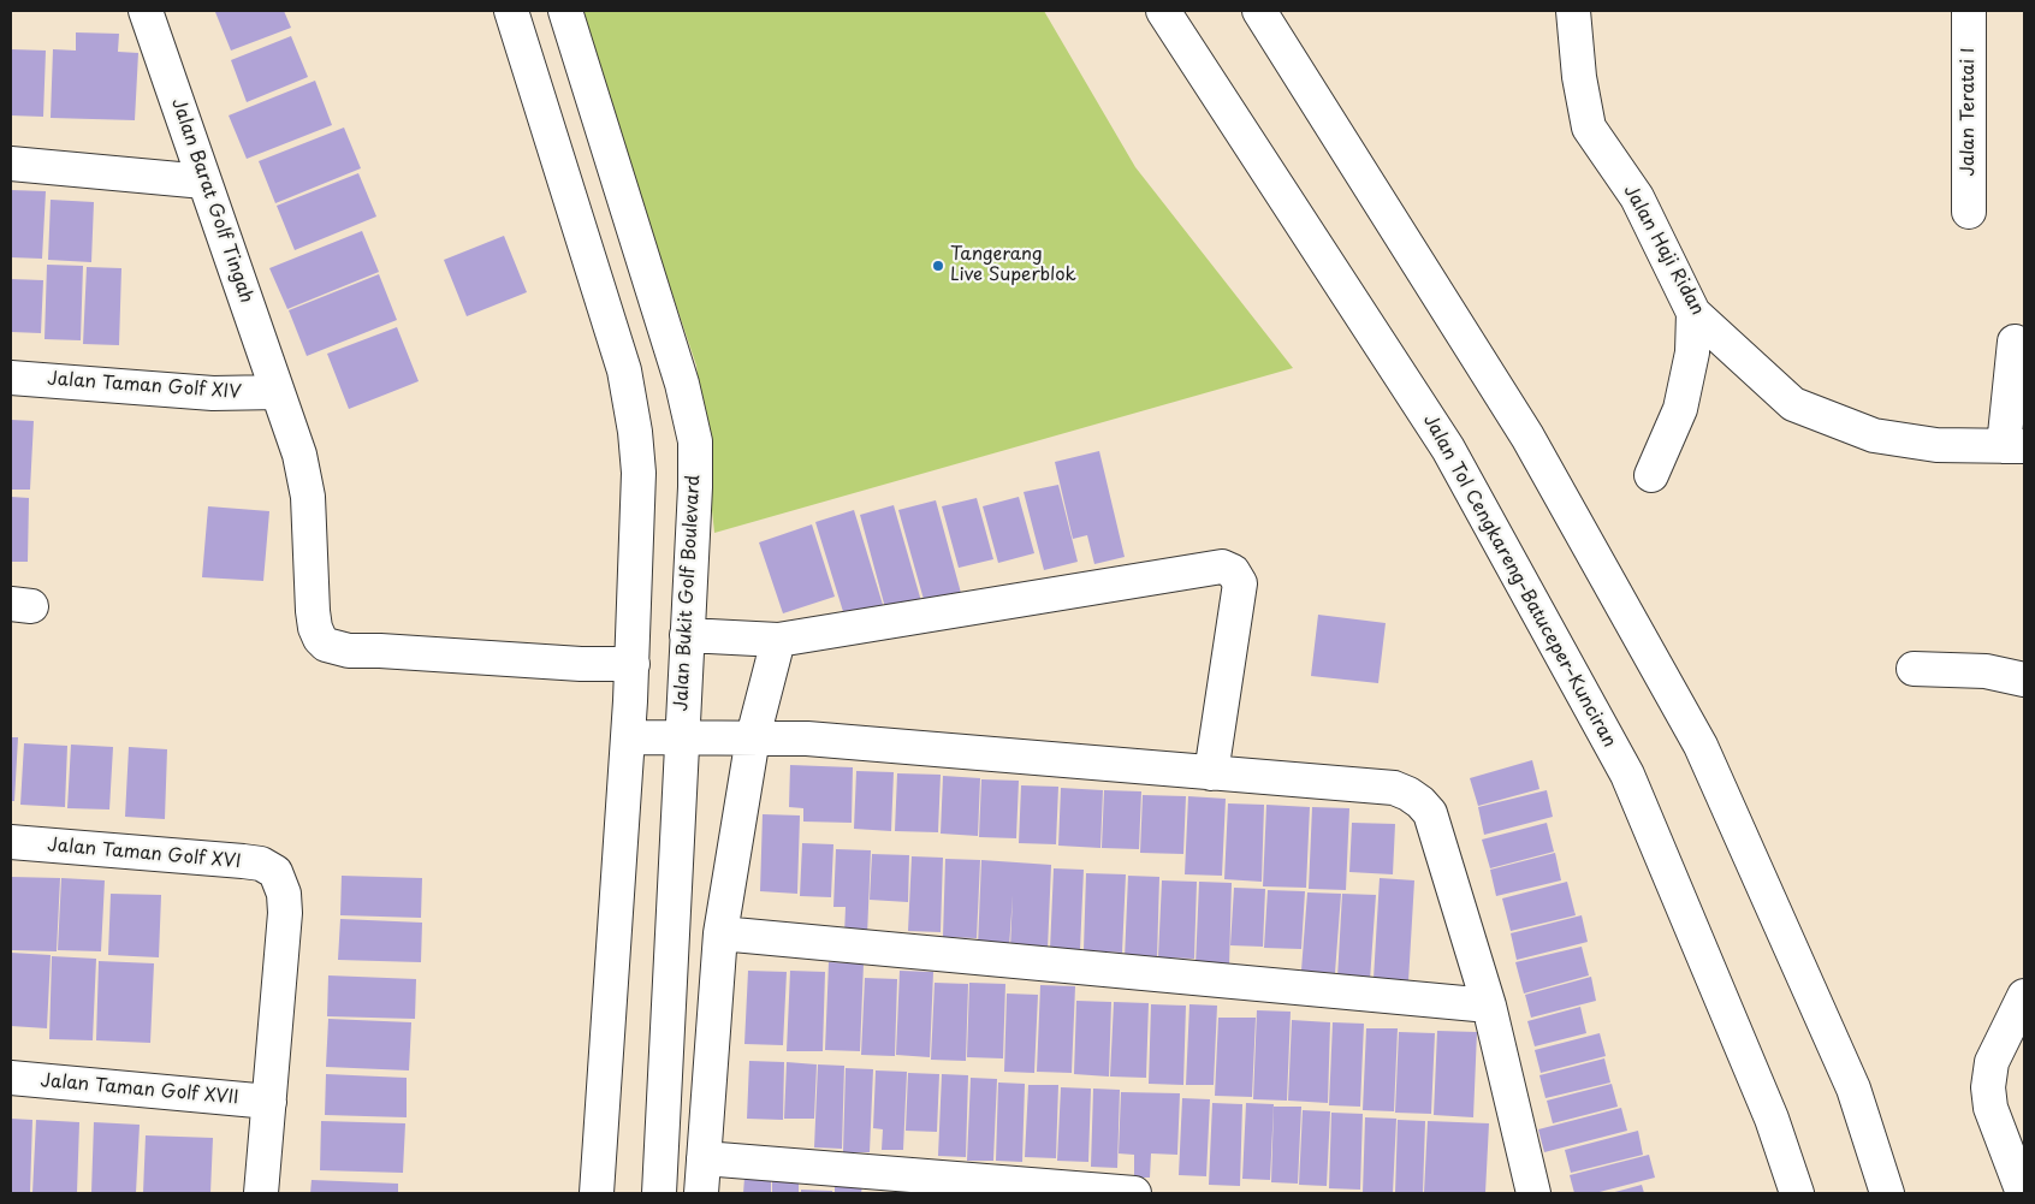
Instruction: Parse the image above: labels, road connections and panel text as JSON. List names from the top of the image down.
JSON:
{
  "streets": {
    "main road": [
      "Jalan Teratai I",
      "Jalan Barat Golf Tingah",
      "Jalan Haji Ridan",
      "Jalan Taman Golf XIV",
      "Jalan Tol Cengkareng–Batuceper–Kunciran",
      "Jalan Bukit Golf Boulevard",
      "Jalan Taman Golf XVI",
      "Jalan Taman Golf XVII"
    ]
  },
  "crossings": [
    ["Jalan Barat Golf Tingah", "Jalan Taman Golf XIV"],
    ["Jalan Taman Golf XVI", "Jalan Taman Golf XVII"]
  ],
  "places": ["Tangerang Live Superblok"]
}
